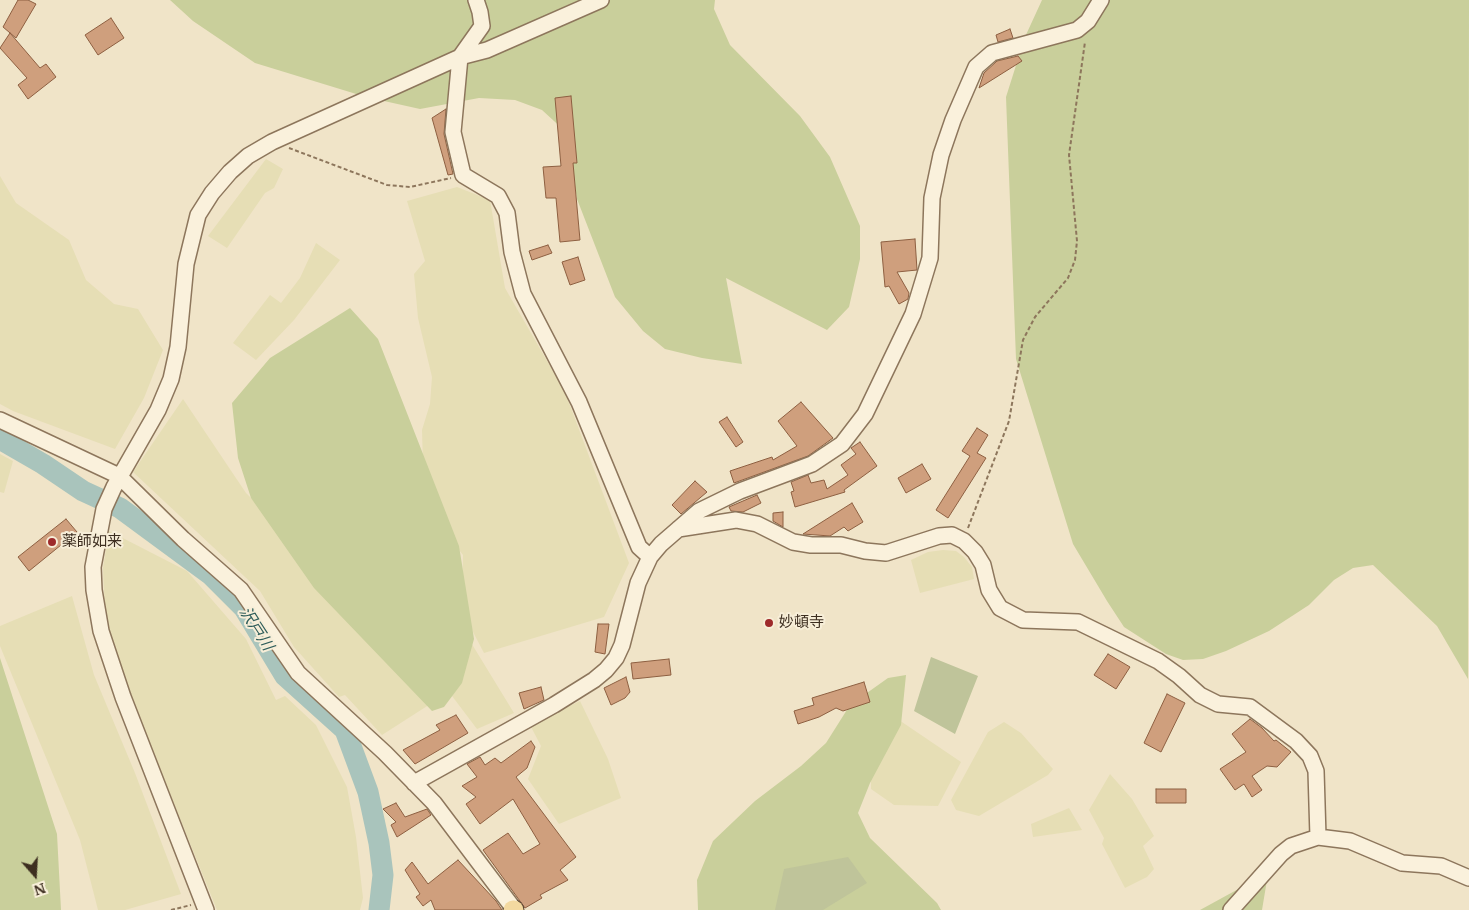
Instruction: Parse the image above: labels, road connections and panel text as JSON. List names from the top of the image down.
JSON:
{
  "water": ["沢戸川"],
  "places": ["薬師如来", "妙頓寺"],
  "north": "bottom"
}
